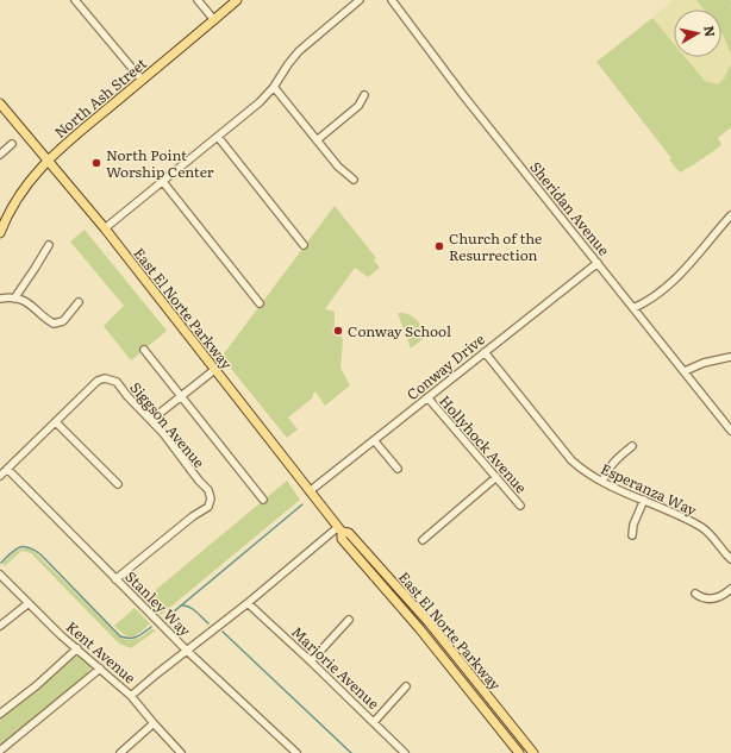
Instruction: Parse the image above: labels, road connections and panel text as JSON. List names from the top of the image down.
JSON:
{
  "streets": {
    "main road": ["North Ash Street", "East El Norte Parkway"],
    "street": [
      "Sheridan Avenue",
      "Conway Drive",
      "Siggson Avenue",
      "Hollyhock Avenue",
      "Esperanza Way",
      "Stanley Way",
      "Kent Avenue",
      "Marjorie Avenue"
    ]
  },
  "crossings": [
    ["North Ash Street", "East El Norte Parkway"],
    ["Sheridan Avenue", "Conway Drive"],
    ["East El Norte Parkway", "Conway Drive"],
    ["Conway Drive", "Hollyhock Avenue"],
    ["Conway Drive", "Esperanza Way"],
    ["Siggson Avenue", "Stanley Way"]
  ],
  "places": ["North Point Worship Center", "Church of the Resurrection", "Conway School"],
  "north": "right"
}
